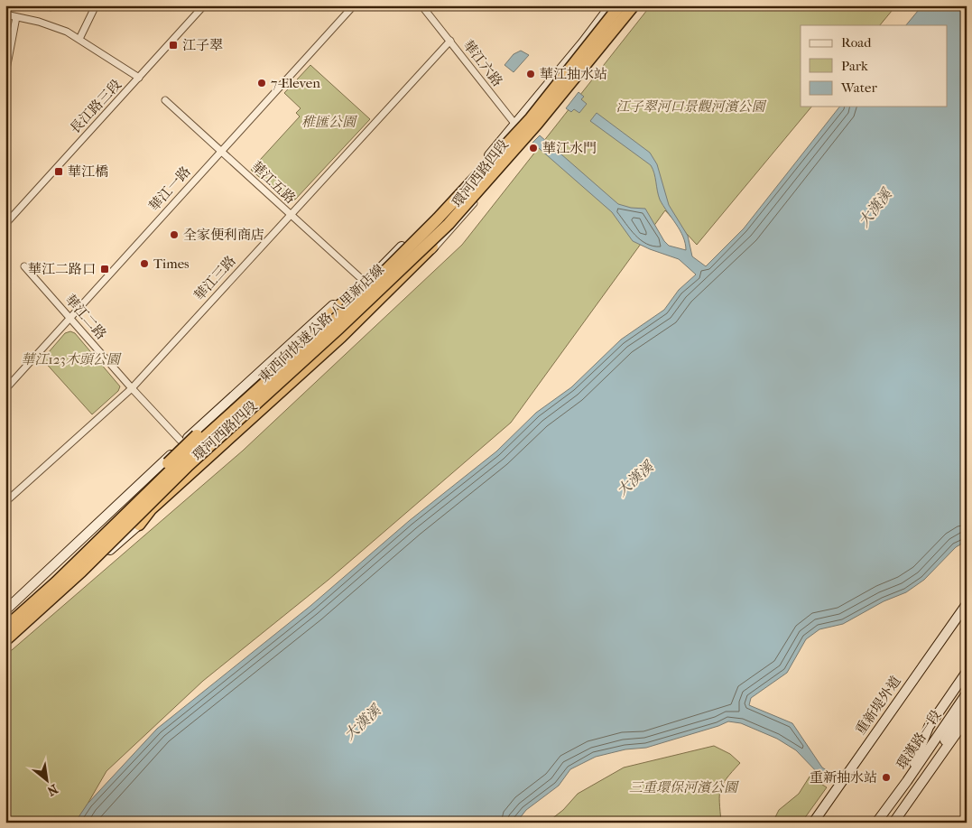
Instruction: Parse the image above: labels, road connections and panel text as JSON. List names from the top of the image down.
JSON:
{
  "streets": {
    "highway": ["東西向快速公路 八里新店線"],
    "main road": ["環河西路四段", "重新堤外道", "環漢路一段"],
    "street": [
      "華江六路",
      "長江路三段",
      "華江五路",
      "華江一路",
      "華江三路",
      "華江二路"
    ]
  },
  "crossings": [
    ["華江六路", "環河西路四段"],
    ["華江六路", "華江三路"],
    ["環河西路四段", "華江五路"],
    ["環河西路四段", "華江二路"],
    ["環河西路四段", "東西向快速公路 八里新店線"],
    ["華江五路", "華江一路"],
    ["華江五路", "華江三路"],
    ["華江一路", "華江二路"],
    ["華江三路", "華江二路"]
  ],
  "water": ["大漢溪"],
  "parks": [
    "江子翠河口景觀河濱公園",
    "稚匯公園",
    "華江123木頭公園",
    "三重環保河濱公園"
  ],
  "places": {
    "transit": ["江子翠", "華江橋", "華江二路口"],
    "other": [
      "華江抽水站",
      "7-Eleven",
      "華江水門",
      "全家便利商店",
      "Times",
      "重新抽水站"
    ]
  },
  "legend": ["Road", "Park", "Water"],
  "north": "bottom right"
}
